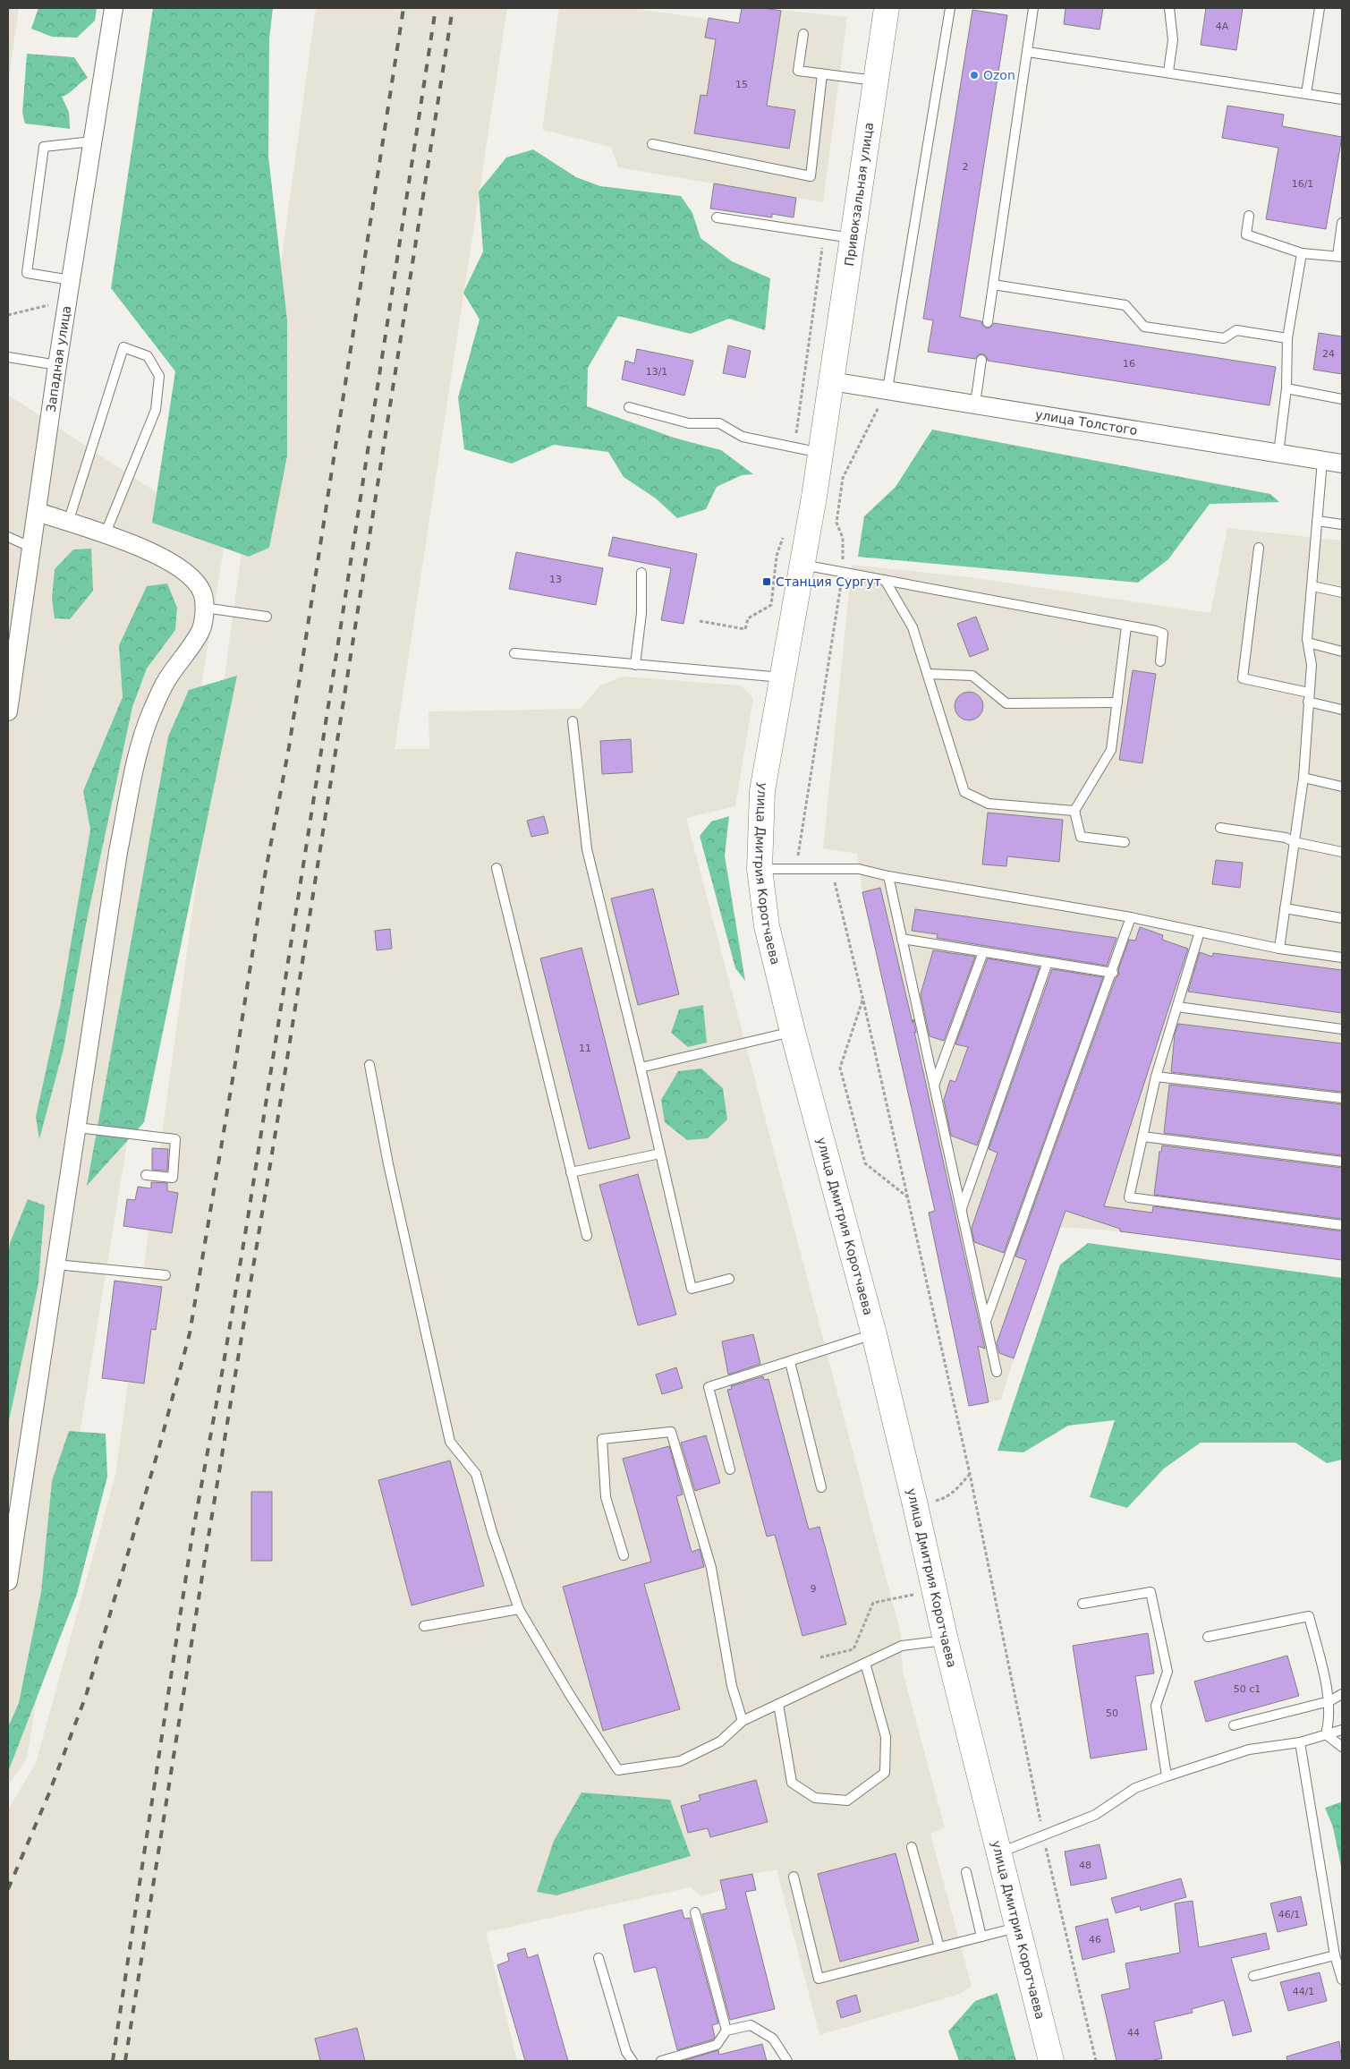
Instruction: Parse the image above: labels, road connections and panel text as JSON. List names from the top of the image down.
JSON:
{
  "streets": {
    "street": [
      "Привокзальная улица",
      "Западная улица",
      "улица Толстого",
      "улица Дмитрия Коротчаева"
    ]
  },
  "crossings": [
    ["Привокзальная улица", "улица Толстого"],
    ["Привокзальная улица", "улица Дмитрия Коротчаева"],
    ["улица Толстого", "улица Дмитрия Коротчаева"]
  ],
  "places": {
    "other": ["Ozon"],
    "transit": ["Станция Сургут"]
  },
  "house_numbers": [
    "4А",
    "15",
    "2",
    "16/1",
    "24",
    "16",
    "13/1",
    "13",
    "11",
    "9",
    "50 с1",
    "50",
    "48",
    "46/1",
    "46",
    "44/1",
    "44"
  ]
}
